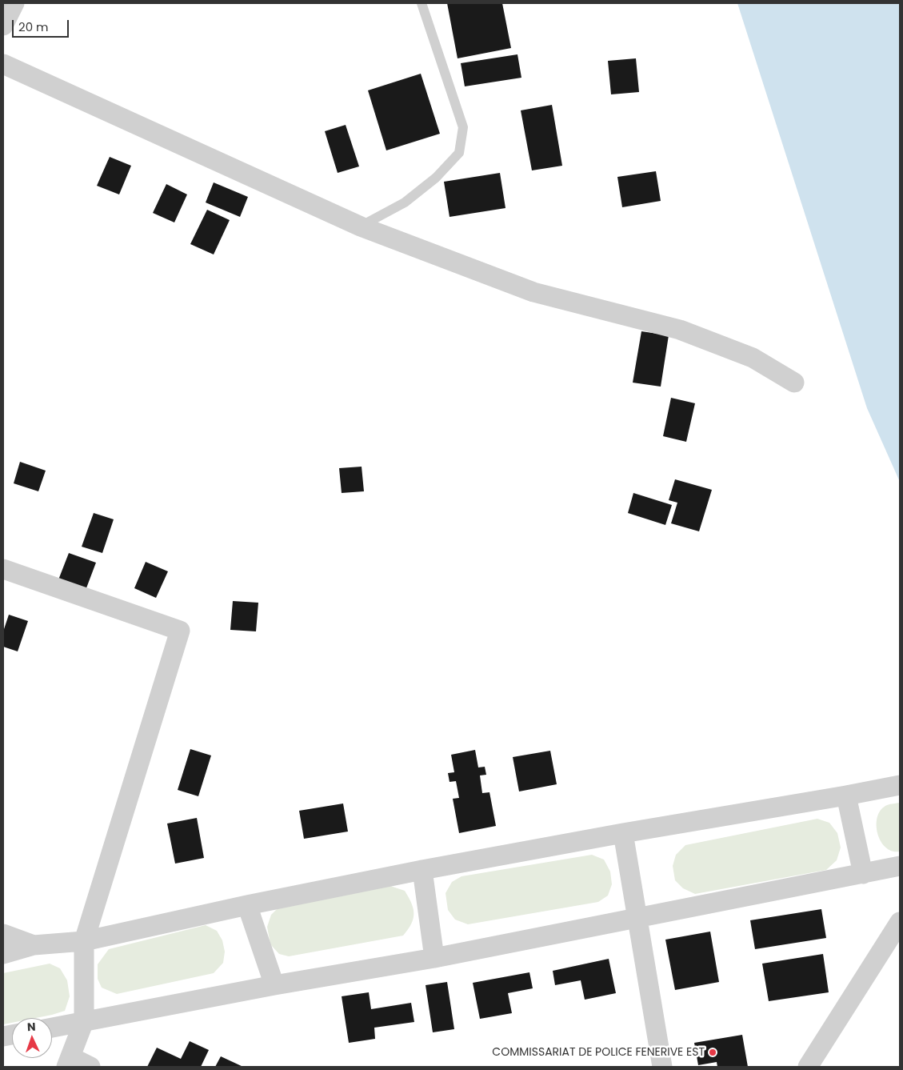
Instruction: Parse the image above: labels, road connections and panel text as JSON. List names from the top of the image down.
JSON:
{
  "places": ["COMMISSARIAT DE POLICE FENERIVE EST"],
  "scale_bar": "20 m",
  "north": "top"
}
